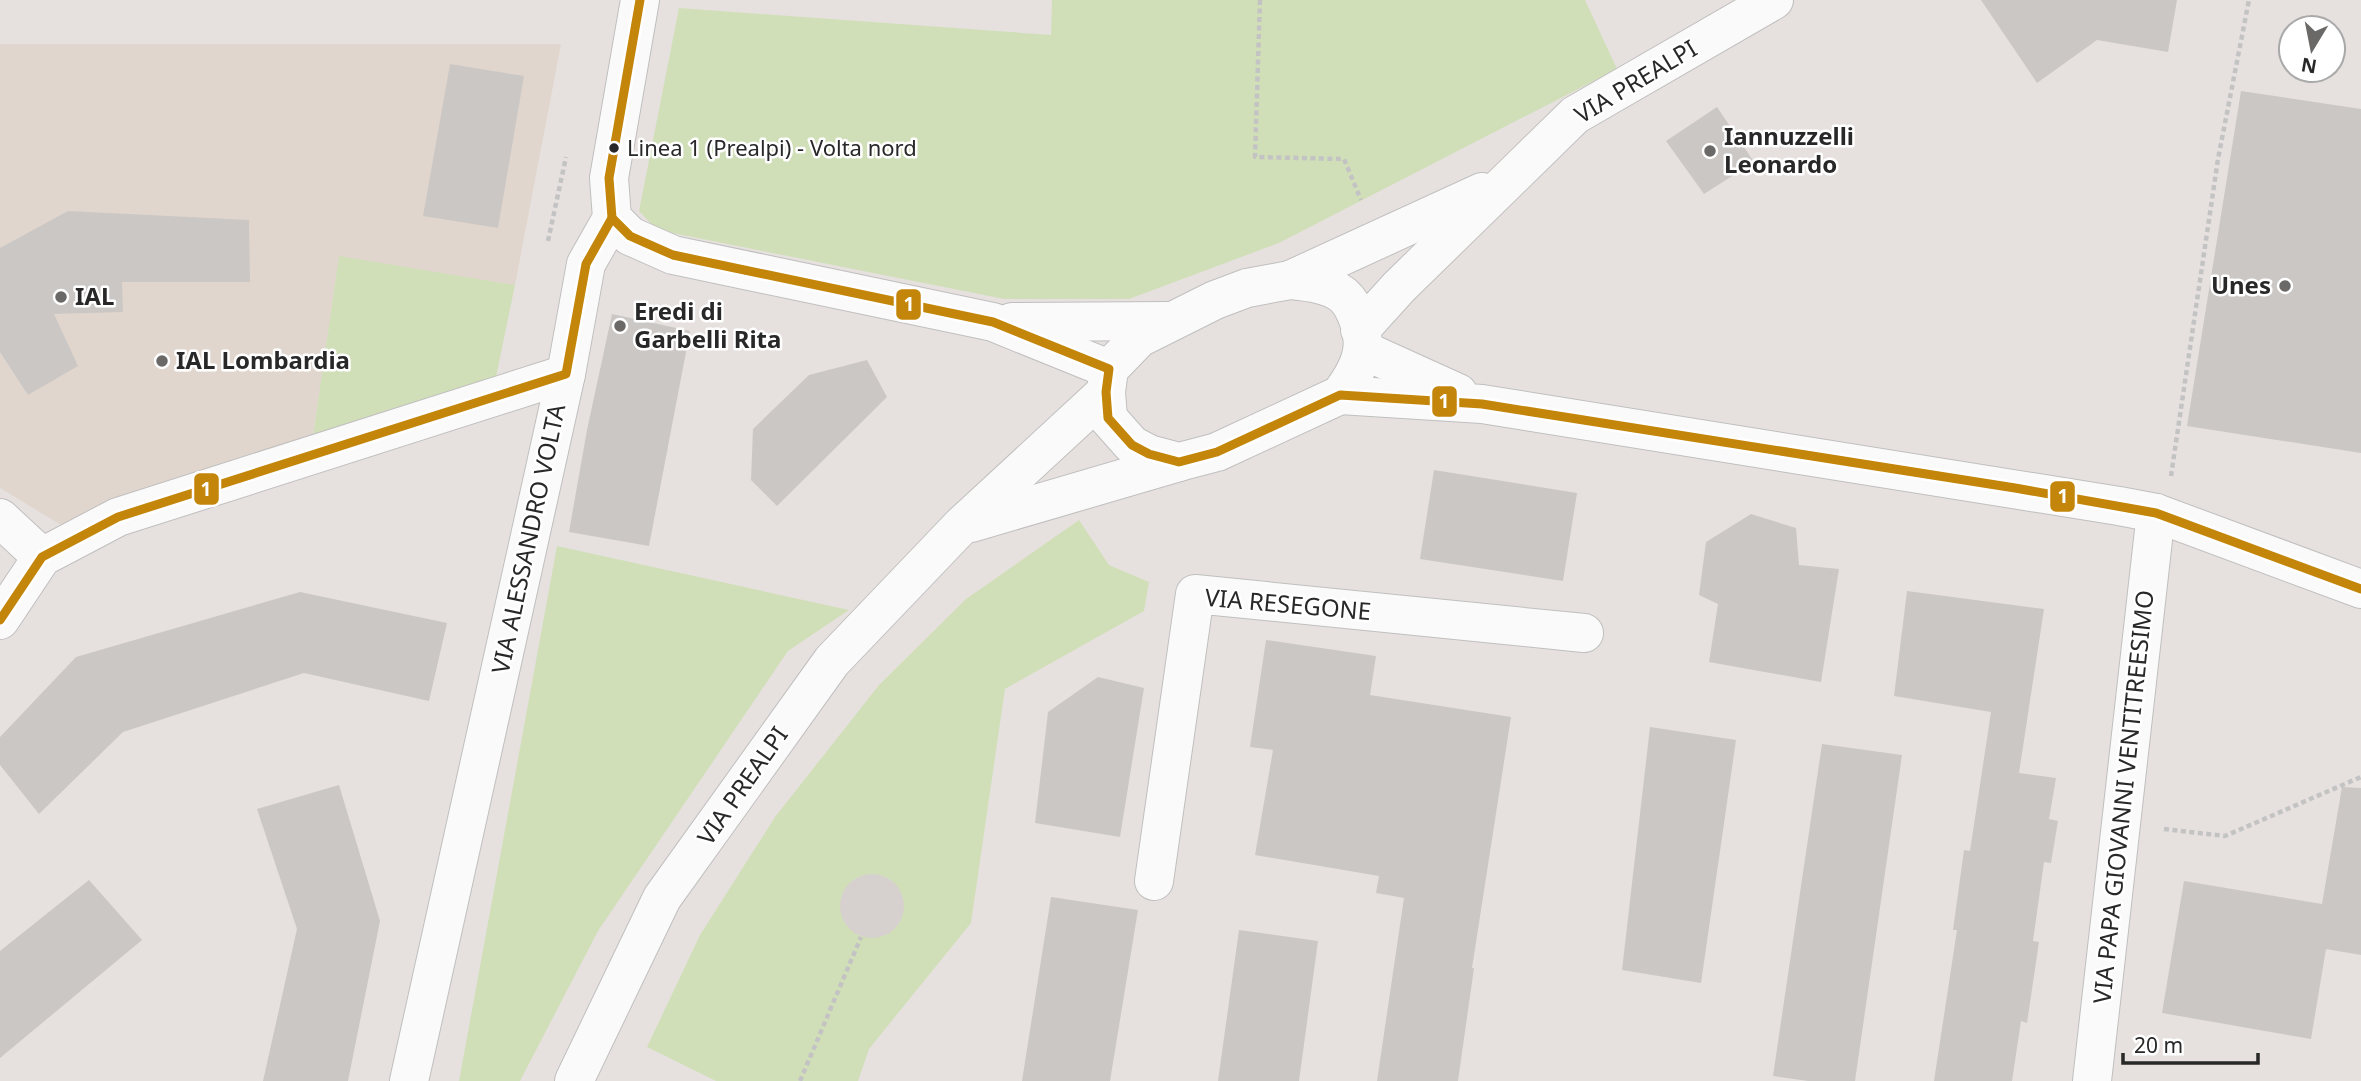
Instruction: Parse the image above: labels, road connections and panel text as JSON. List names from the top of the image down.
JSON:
{
  "streets": {
    "street": [
      "VIA PREALPI",
      "VIA ALESSANDRO VOLTA",
      "VIA RESEGONE",
      "VIA PAPA GIOVANNI VENTITREESIMO"
    ]
  },
  "places": [
    "Linea 1 (Prealpi) - Volta nord",
    "Iannuzzelli Leonardo",
    "Unes",
    "IAL",
    "Eredi di Garbelli Rita",
    "IAL Lombardia"
  ],
  "lines": ["transit line 1"],
  "scale_bar": "20 m",
  "north": "bottom"
}
